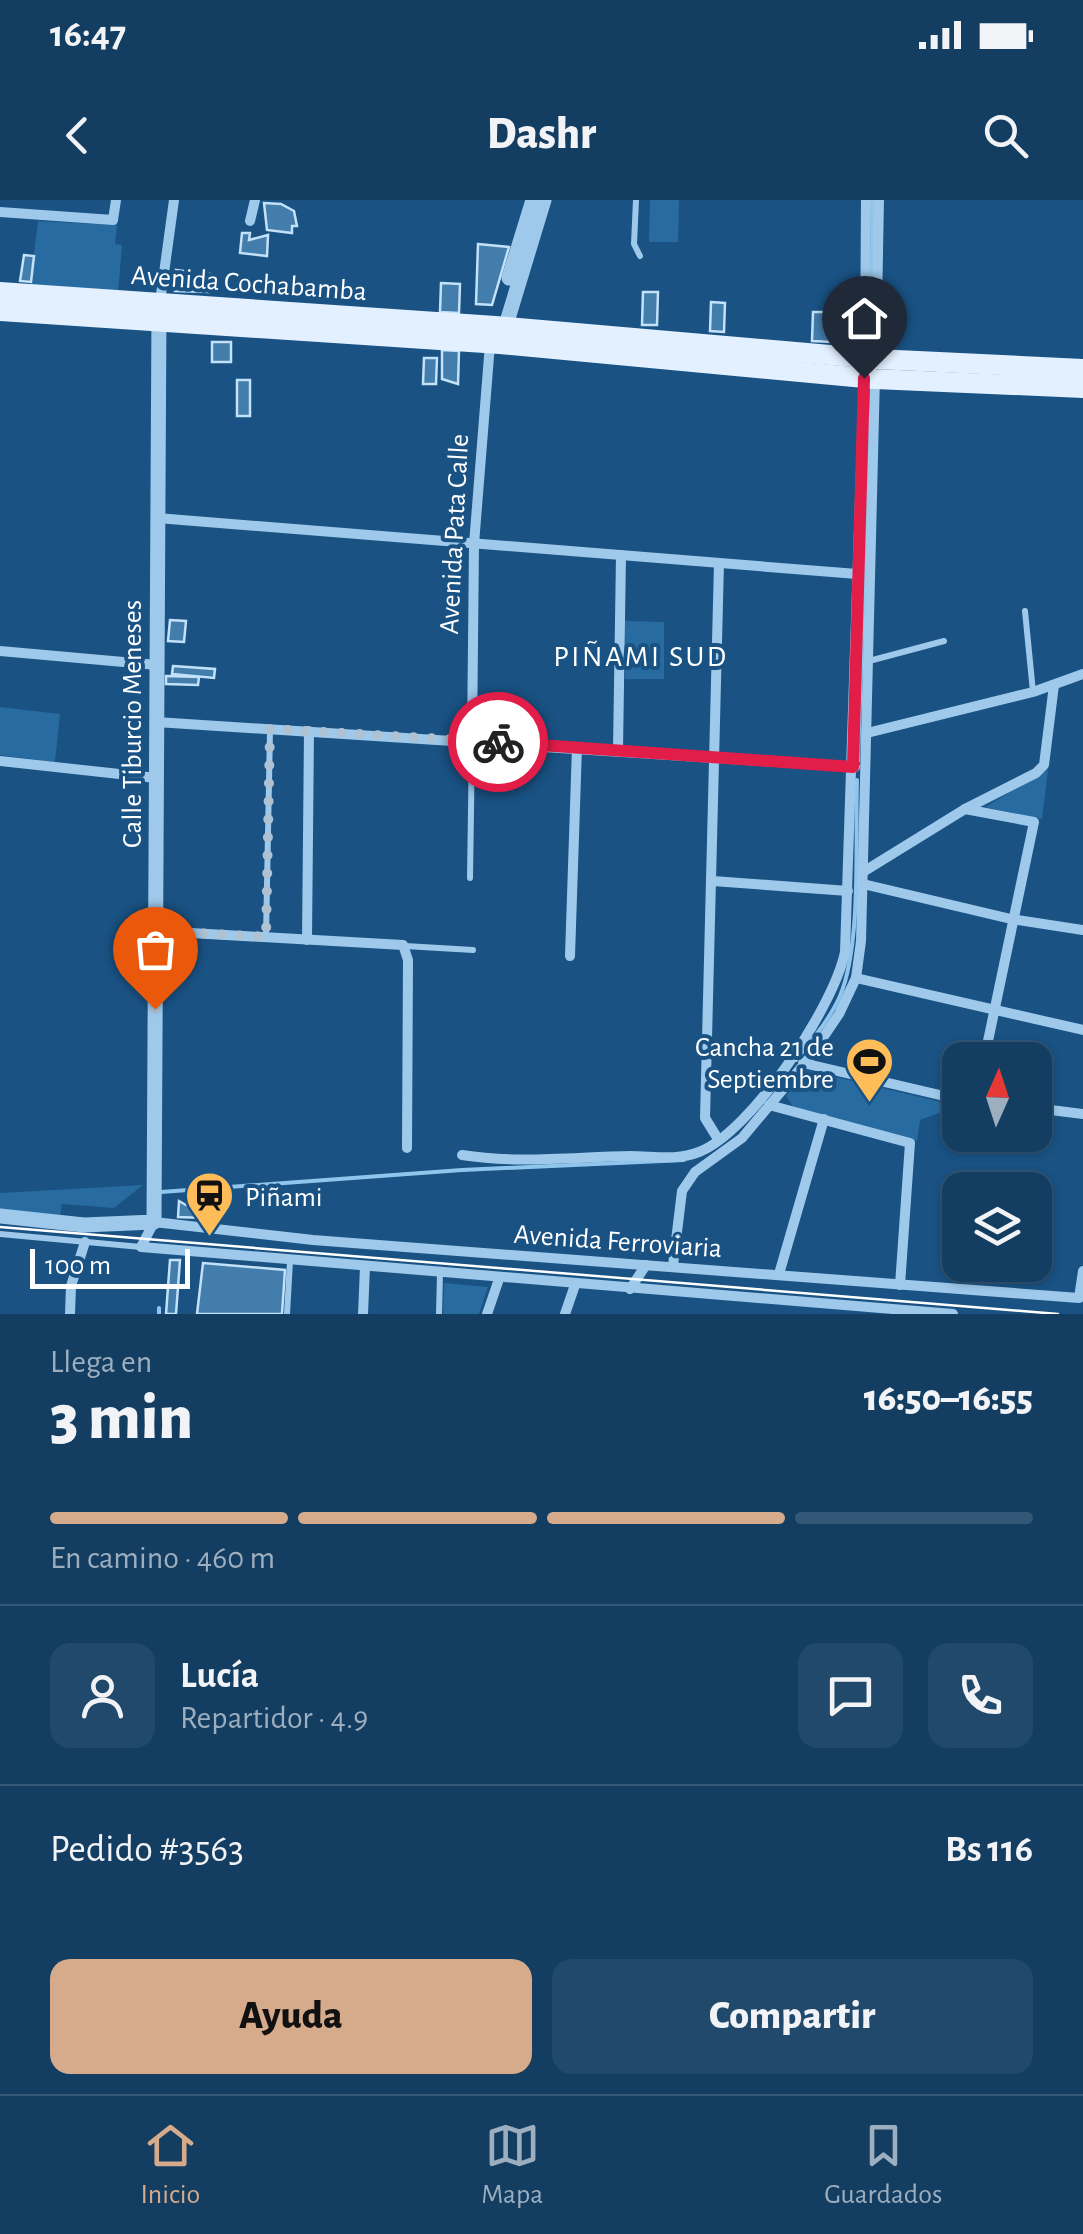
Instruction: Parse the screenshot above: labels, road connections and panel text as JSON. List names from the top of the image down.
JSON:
{
  "streets": {
    "main road": ["Avenida Cochabamba"],
    "street": ["Avenida Pata Calle", "Calle Tiburcio Meneses", "Avenida Ferroviaria"]
  },
  "crossings": [
    ["Avenida Cochabamba", "Avenida Pata Calle"],
    ["Avenida Cochabamba", "Calle Tiburcio Meneses"],
    ["Calle Tiburcio Meneses", "Avenida Ferroviaria"]
  ],
  "districts": ["PIÑAMI SUD"],
  "places": {
    "sports": ["Cancha 21 de Septiembre"],
    "station": ["Piñami"]
  },
  "scale_bar": "100 m",
  "north": "top",
  "page": {
    "status": "16:47",
    "header": "Dashr",
    "scale": "100 m",
    "heading": ["3 min", "Llega en", "16:50–16:55"],
    "panel": [
      "Lucía",
      "Repartidor · 4.9",
      "Pedido #3563",
      "Bs 116"
    ],
    "bar": "En camino · 460 m",
    "buttons": ["Ayuda", "Compartir"],
    "tabs": ["Inicio", "Mapa", "Guardados"]
  }
}
